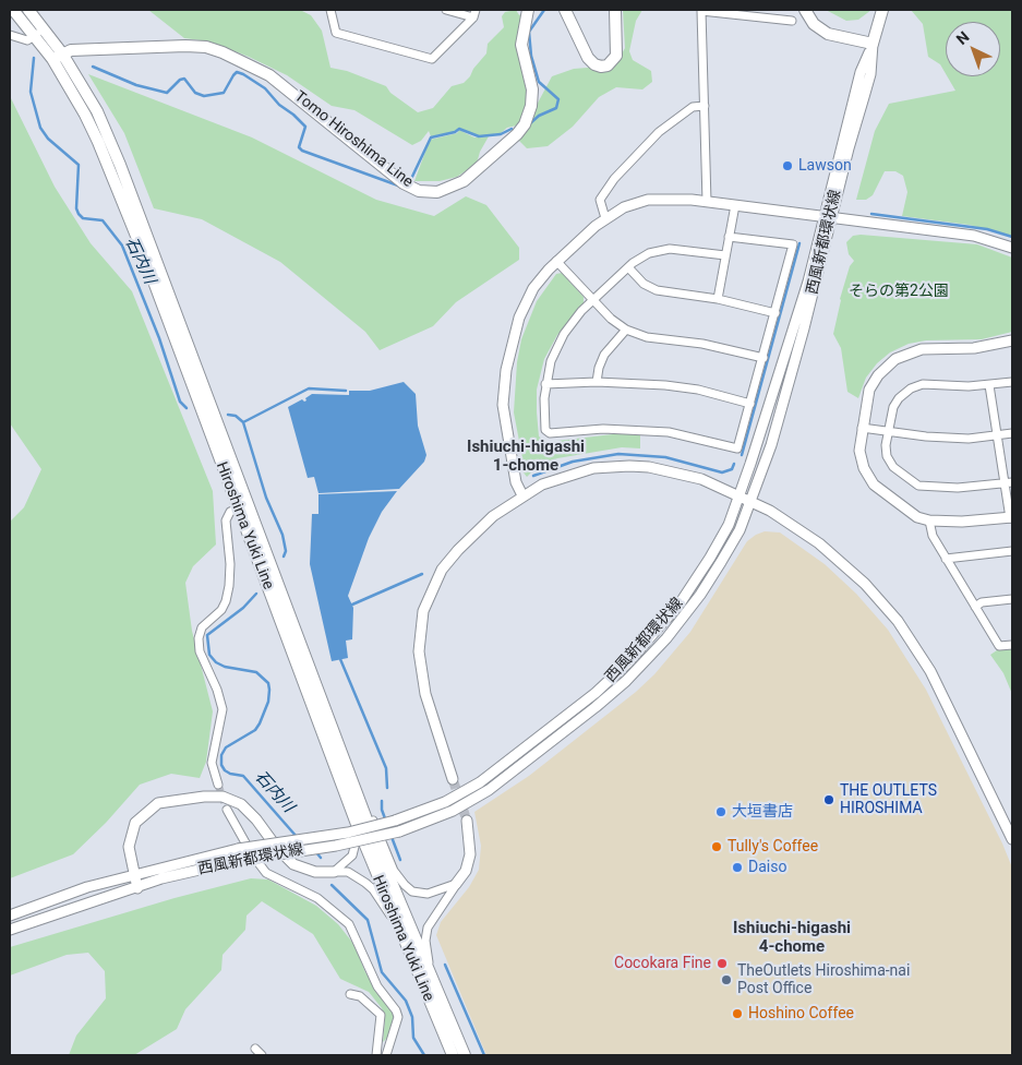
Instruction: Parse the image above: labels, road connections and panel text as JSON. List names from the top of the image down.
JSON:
{
  "streets": {
    "main road": ["Tomo Hiroshima Line", "Hiroshima Yuki Line"],
    "street": ["西風新都環状線"]
  },
  "crossings": [
    ["Tomo Hiroshima Line", "Hiroshima Yuki Line"]
  ],
  "districts": ["Ishiuchi-higashi 1-chome", "Ishiuchi-higashi 4-chome"],
  "water": ["石内川"],
  "parks": ["そらの第2公園"],
  "places": [
    "Lawson",
    "THE OUTLETS HIROSHIMA",
    "大垣書店",
    "Tully's Coffee",
    "Daiso",
    "Cocokara Fine",
    "TheOutlets Hiroshima-nai Post Office",
    "Hoshino Coffee"
  ],
  "north": "top left"
}
